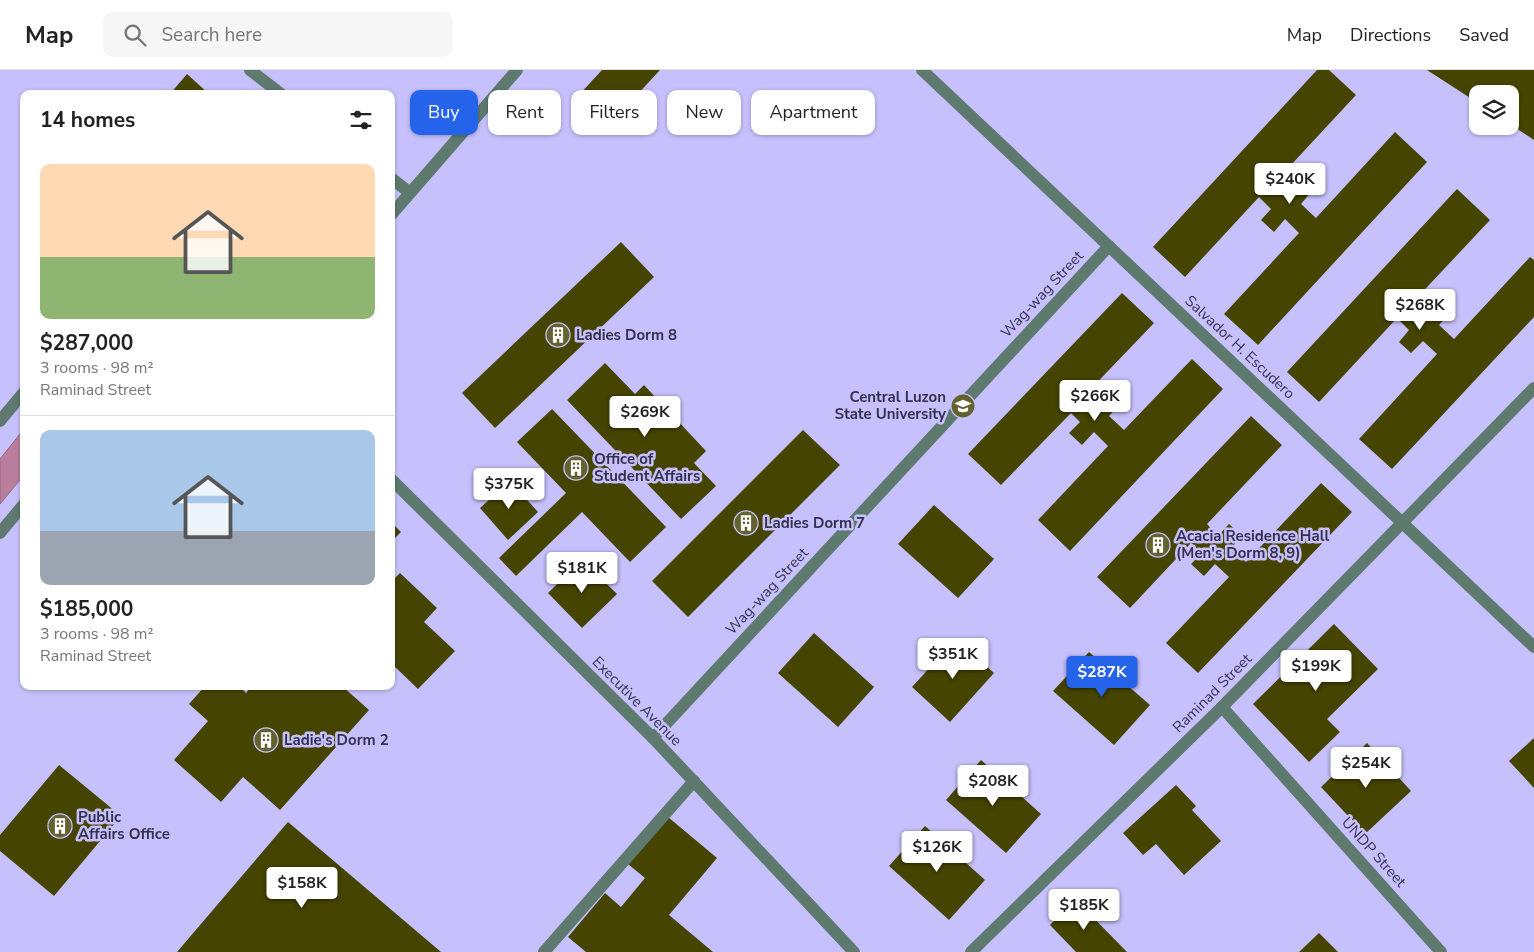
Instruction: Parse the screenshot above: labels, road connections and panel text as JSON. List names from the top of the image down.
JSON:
{
  "streets": {
    "street": [
      "Wag-wag Street",
      "Salvador H. Escudero",
      "Raminad Street",
      "Executive Avenue",
      "UNDP Street"
    ]
  },
  "crossings": [
    ["Wag-wag Street", "Salvador H. Escudero"],
    ["Wag-wag Street", "Executive Avenue"],
    ["Salvador H. Escudero", "Raminad Street"],
    ["Raminad Street", "UNDP Street"]
  ],
  "places": {
    "building": [
      "Ladies Dorm 8",
      "Office of Student Affairs",
      "Ladies Dorm 7",
      "Acacia Residence Hall (Men's Dorm 8, 9)",
      "Ladie's Dorm 2",
      "Public Affairs Office"
    ],
    "school or university": ["Central Luzon State University"]
  },
  "page": {
    "header": "Map",
    "search": "Search here",
    "nav": ["Map", "Directions", "Saved"],
    "chip": [
      "Buy",
      "Rent",
      "Filters",
      "New",
      "Apartment"
    ],
    "heading": "14 homes",
    "list": [
      {
        "name": "$287,000",
        "note": "3 rooms · 98 m² · Raminad Street"
      },
      {
        "name": "$185,000",
        "note": "3 rooms · 98 m² · Raminad Street"
      }
    ],
    "price": [
      "$240K",
      "$268K",
      "$266K",
      "$269K",
      "$375K",
      "$181K",
      "$351K",
      "$199K",
      "$287K",
      "$254K",
      "$208K",
      "$126K",
      "$158K",
      "$185K"
    ]
  }
}
